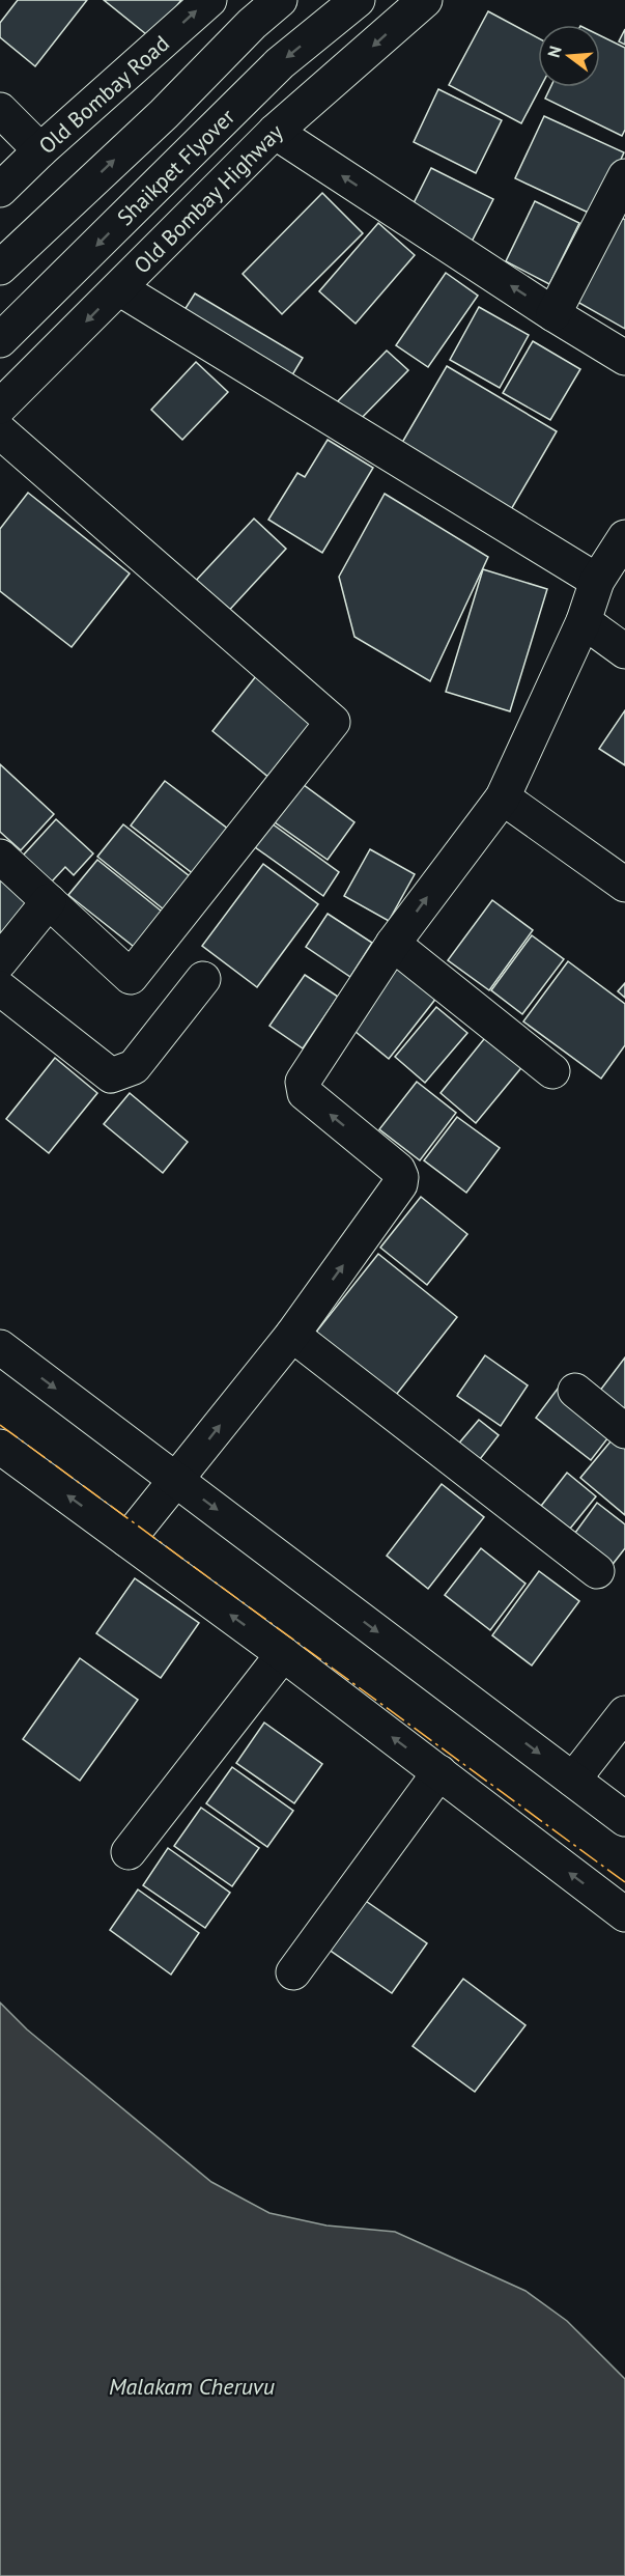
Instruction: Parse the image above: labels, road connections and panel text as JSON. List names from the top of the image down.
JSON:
{
  "streets": {
    "street": ["Old Bombay Road", "Shaikpet Flyover", "Old Bombay Highway"]
  },
  "one_way": ["Old Bombay Road", "Old Bombay Highway"],
  "water": ["Malakam Cheruvu"],
  "north": "left"
}
